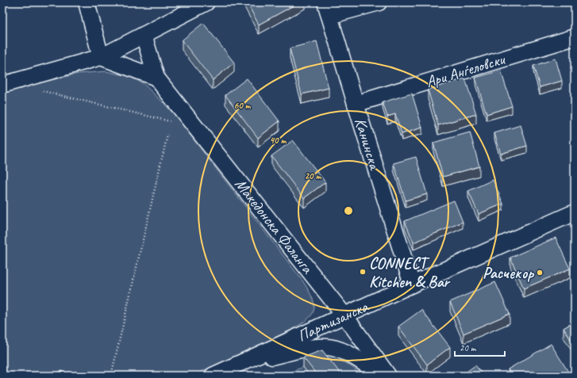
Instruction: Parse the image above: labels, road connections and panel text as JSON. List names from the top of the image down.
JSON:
{
  "streets": {
    "street": [
      "Ари Анѓеловски",
      "Канинска",
      "Македонска Фаланга",
      "Партизанска"
    ]
  },
  "crossings": [
    ["Ари Анѓеловски", "Канинска"],
    ["Канинска", "Партизанска"],
    ["Македонска Фаланга", "Партизанска"]
  ],
  "places": ["CONNECT Kitchen & Bar", "Расчекор"],
  "scale_bar": "20 m",
  "rings": ["60 m", "40 m", "20 m"]
}
